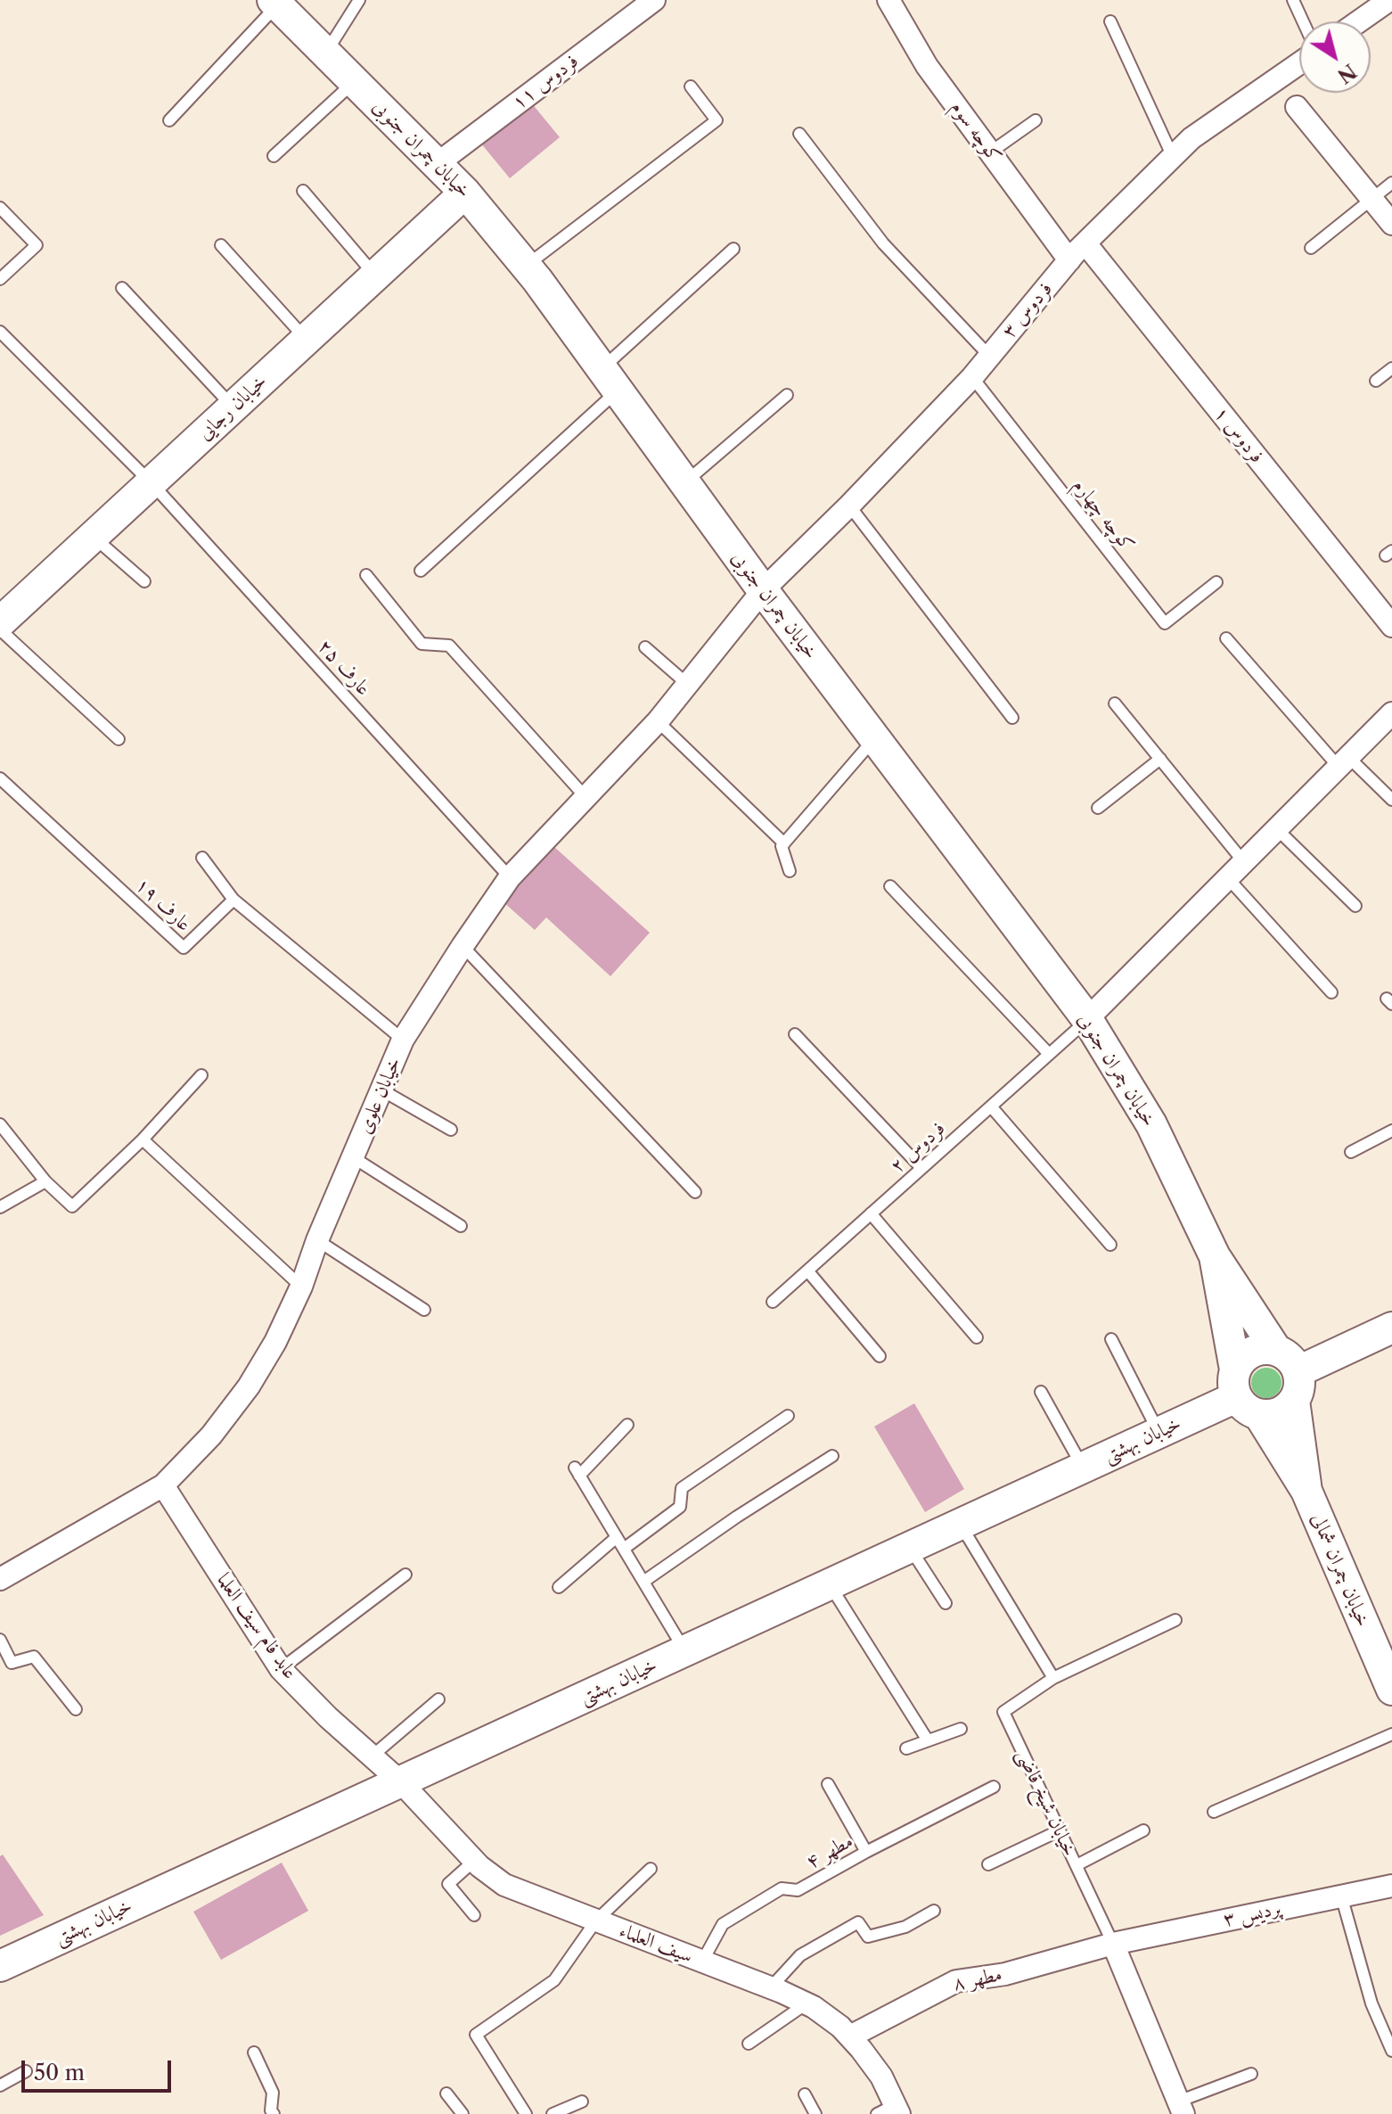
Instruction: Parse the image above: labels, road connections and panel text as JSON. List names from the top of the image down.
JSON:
{
  "streets": {
    "main road": [
      "خیابان چمران جنوبی",
      "خیابان رجایی",
      "خیابان بهشتی",
      "خیابان چمران شمالی"
    ],
    "street": [
      "فردوس ۱۱",
      "کوچه سوم",
      "فردوس ۳",
      "فردوس ۱",
      "خیابان علوی",
      "عابد فام سیف العلما",
      "خیابان شیخ قاضی",
      "پردیس ۳",
      "سیف العلماء",
      "مطهر ۸"
    ],
    "lane": [
      "کوچه چهارم",
      "عارف ۲۵",
      "عارف ۱۹",
      "فردوس ۲",
      "مطهر ۴"
    ]
  },
  "crossings": [
    ["فردوس ۱۱", "خیابان چمران جنوبی"],
    ["کوچه سوم", "فردوس ۳"],
    ["خیابان چمران جنوبی", "فردوس ۳"],
    ["خیابان چمران جنوبی", "خیابان رجایی"],
    ["خیابان چمران جنوبی", "خیابان علوی"],
    ["خیابان چمران جنوبی", "فردوس ۲"],
    ["خیابان چمران جنوبی", "خیابان بهشتی"],
    ["خیابان چمران جنوبی", "خیابان چمران شمالی"],
    ["فردوس ۳", "فردوس ۱"],
    ["فردوس ۳", "کوچه چهارم"],
    ["فردوس ۳", "خیابان علوی"],
    ["خیابان رجایی", "عارف ۲۵"],
    ["عارف ۲۵", "خیابان علوی"],
    ["خیابان علوی", "عابد فام سیف العلما"],
    ["خیابان بهشتی", "خیابان چمران شمالی"],
    ["خیابان بهشتی", "عابد فام سیف العلما"],
    ["خیابان بهشتی", "سیف العلماء"],
    ["عابد فام سیف العلما", "سیف العلماء"],
    ["خیابان شیخ قاضی", "پردیس ۳"],
    ["خیابان شیخ قاضی", "مطهر ۸"],
    ["مطهر ۴", "سیف العلماء"],
    ["پردیس ۳", "مطهر ۸"],
    ["سیف العلماء", "مطهر ۸"]
  ],
  "scale_bar": "50 m",
  "north": "bottom right"
}
